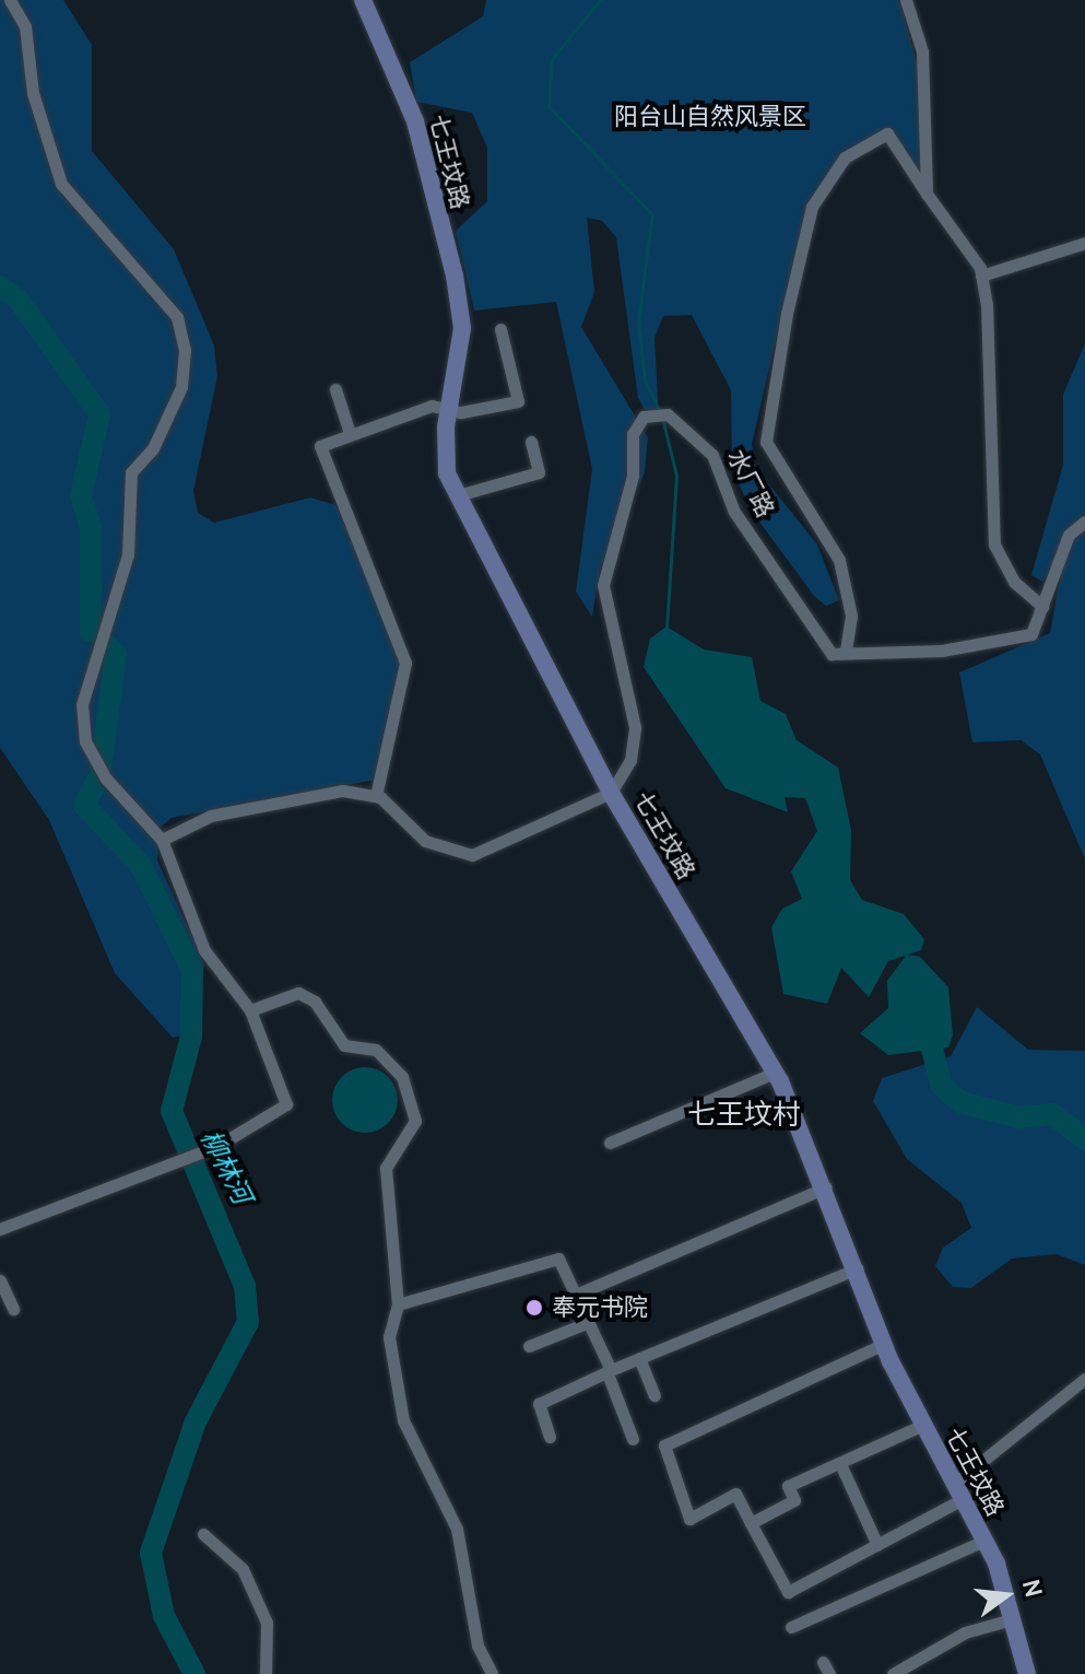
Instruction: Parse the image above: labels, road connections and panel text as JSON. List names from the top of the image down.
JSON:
{
  "streets": {
    "street": ["七王坟路", "水厂路"]
  },
  "crossings": [
    ["七王坟路", "水厂路"]
  ],
  "districts": ["七王坟村"],
  "water": ["柳林河"],
  "parks": ["阳台山自然风景区"],
  "places": ["奉元书院"],
  "north": "right"
}
